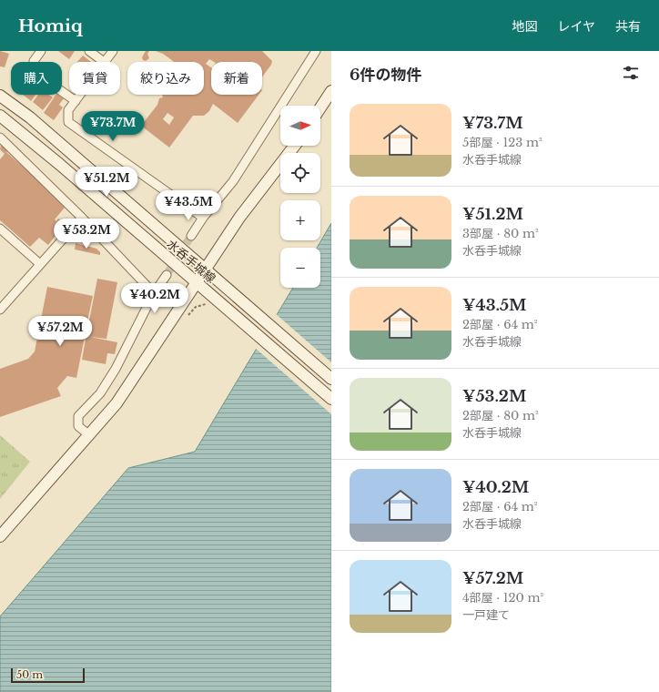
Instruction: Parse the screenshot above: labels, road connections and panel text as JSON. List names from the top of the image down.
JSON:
{
  "streets": {
    "main road": ["水呑手城線"]
  },
  "scale_bar": "50 m",
  "north": "right",
  "page": {
    "header": "Homiq",
    "nav": ["地図", "レイヤ", "共有"],
    "heading": "6件の物件",
    "chip": [
      "購入",
      "賃貸",
      "絞り込み",
      "新着"
    ],
    "list": [
      {
        "name": "¥73.7M",
        "note": "5部屋 · 123 m² · 水呑手城線"
      },
      {
        "name": "¥51.2M",
        "note": "3部屋 · 80 m² · 水呑手城線"
      },
      {
        "name": "¥43.5M",
        "note": "2部屋 · 64 m² · 水呑手城線"
      },
      {
        "name": "¥53.2M",
        "note": "2部屋 · 80 m² · 水呑手城線"
      },
      {
        "name": "¥40.2M",
        "note": "2部屋 · 64 m² · 水呑手城線"
      },
      {
        "name": "¥57.2M",
        "note": "4部屋 · 120 m² · 一戸建て"
      }
    ],
    "map_buttons": ["+", "−"],
    "price": [
      "¥73.7M",
      "¥51.2M",
      "¥43.5M",
      "¥53.2M",
      "¥40.2M",
      "¥57.2M"
    ],
    "scale": "50 m"
  }
}
